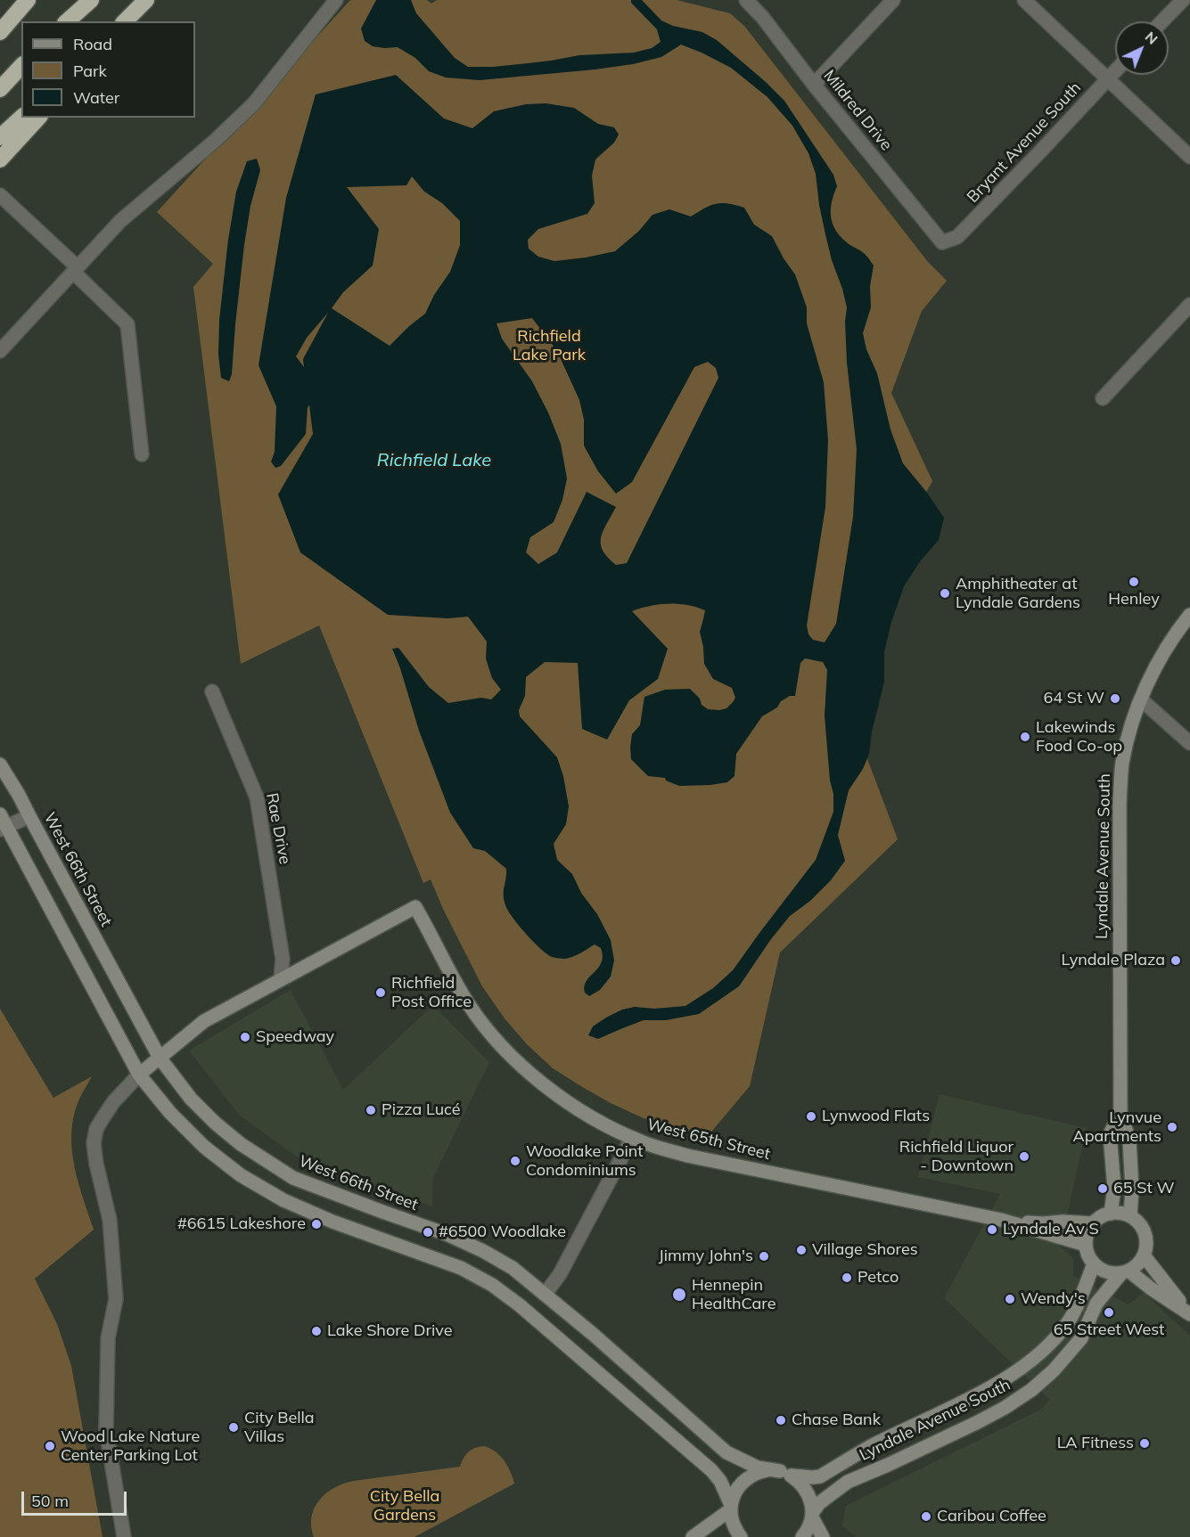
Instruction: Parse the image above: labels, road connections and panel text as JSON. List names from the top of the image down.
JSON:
{
  "streets": {
    "main road": ["Lyndale Avenue South", "West 66th Street", "West 65th Street"],
    "street": ["Mildred Drive", "Bryant Avenue South", "Rae Drive"]
  },
  "crossings": [
    ["Mildred Drive", "Bryant Avenue South"],
    ["Rae Drive", "West 65th Street"],
    ["Lyndale Avenue South", "West 66th Street"],
    ["Lyndale Avenue South", "West 65th Street"]
  ],
  "water": ["Richfield Lake"],
  "parks": ["Richfield Lake Park", "City Bella Gardens"],
  "places": [
    "Henley",
    "Amphitheater at Lyndale Gardens",
    "64 St W",
    "Lakewinds Food Co-op",
    "Lyndale Plaza",
    "Richfield Post Office",
    "Speedway",
    "Pizza Lucé",
    "Lynwood Flats",
    "Lynvue Apartments",
    "Richfield Liquor - Downtown",
    "Woodlake Point Condominiums",
    "65 St W",
    "#6615 Lakeshore",
    "Lyndale Av S",
    "#6500 Woodlake",
    "Village Shores",
    "Jimmy John's",
    "Petco",
    "Hennepin HealthCare",
    "Wendy's",
    "65 Street West",
    "Lake Shore Drive",
    "Chase Bank",
    "City Bella Villas",
    "LA Fitness",
    "Wood Lake Nature Center Parking Lot",
    "Caribou Coffee"
  ],
  "legend": ["Road", "Park", "Water"],
  "scale_bar": "50 m",
  "north": "top right"
}
